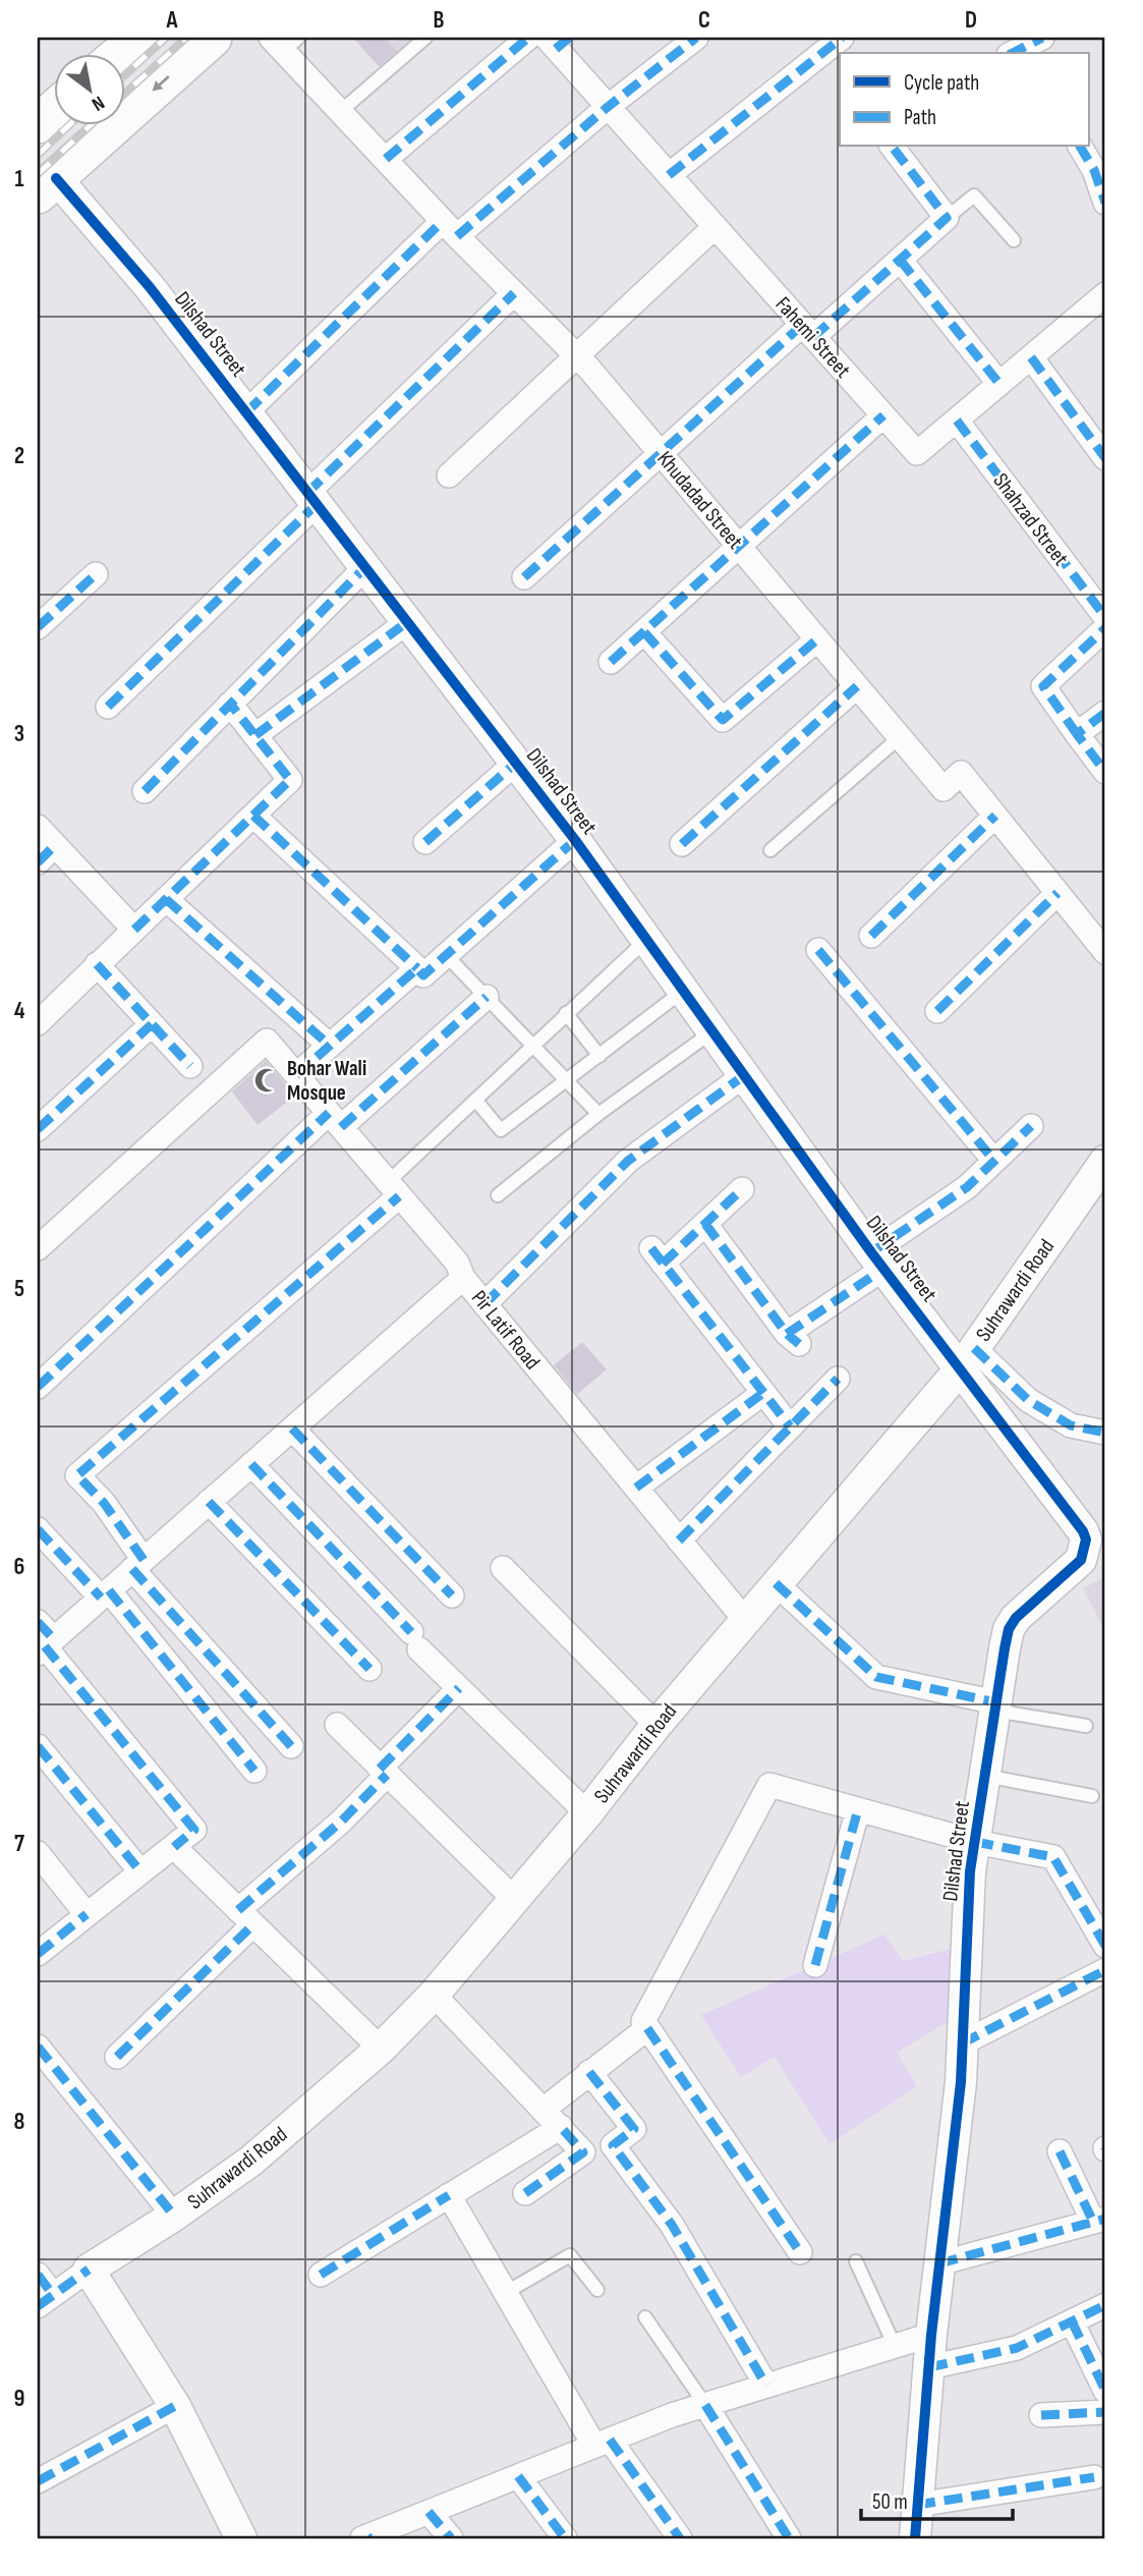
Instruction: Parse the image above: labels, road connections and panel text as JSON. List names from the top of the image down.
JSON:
{
  "streets": {
    "street": [
      "Dilshad Street",
      "Fahemi Street",
      "Khudadad Street",
      "Shahzad Street",
      "Suhrawardi Road",
      "Pir Latif Road"
    ]
  },
  "crossings": [
    ["Dilshad Street", "Suhrawardi Road"],
    ["Fahemi Street", "Shahzad Street"],
    ["Suhrawardi Road", "Pir Latif Road"]
  ],
  "places": {
    "mosque": ["Bohar Wali Mosque"]
  },
  "legend": ["Cycle path", "Path"],
  "scale_bar": "50 m",
  "north": "bottom right",
  "grid": {
    "columns": [
      "A",
      "B",
      "C",
      "D"
    ],
    "rows": [
      "1",
      "2",
      "3",
      "4",
      "5",
      "6",
      "7",
      "8",
      "9"
    ]
  }
}
